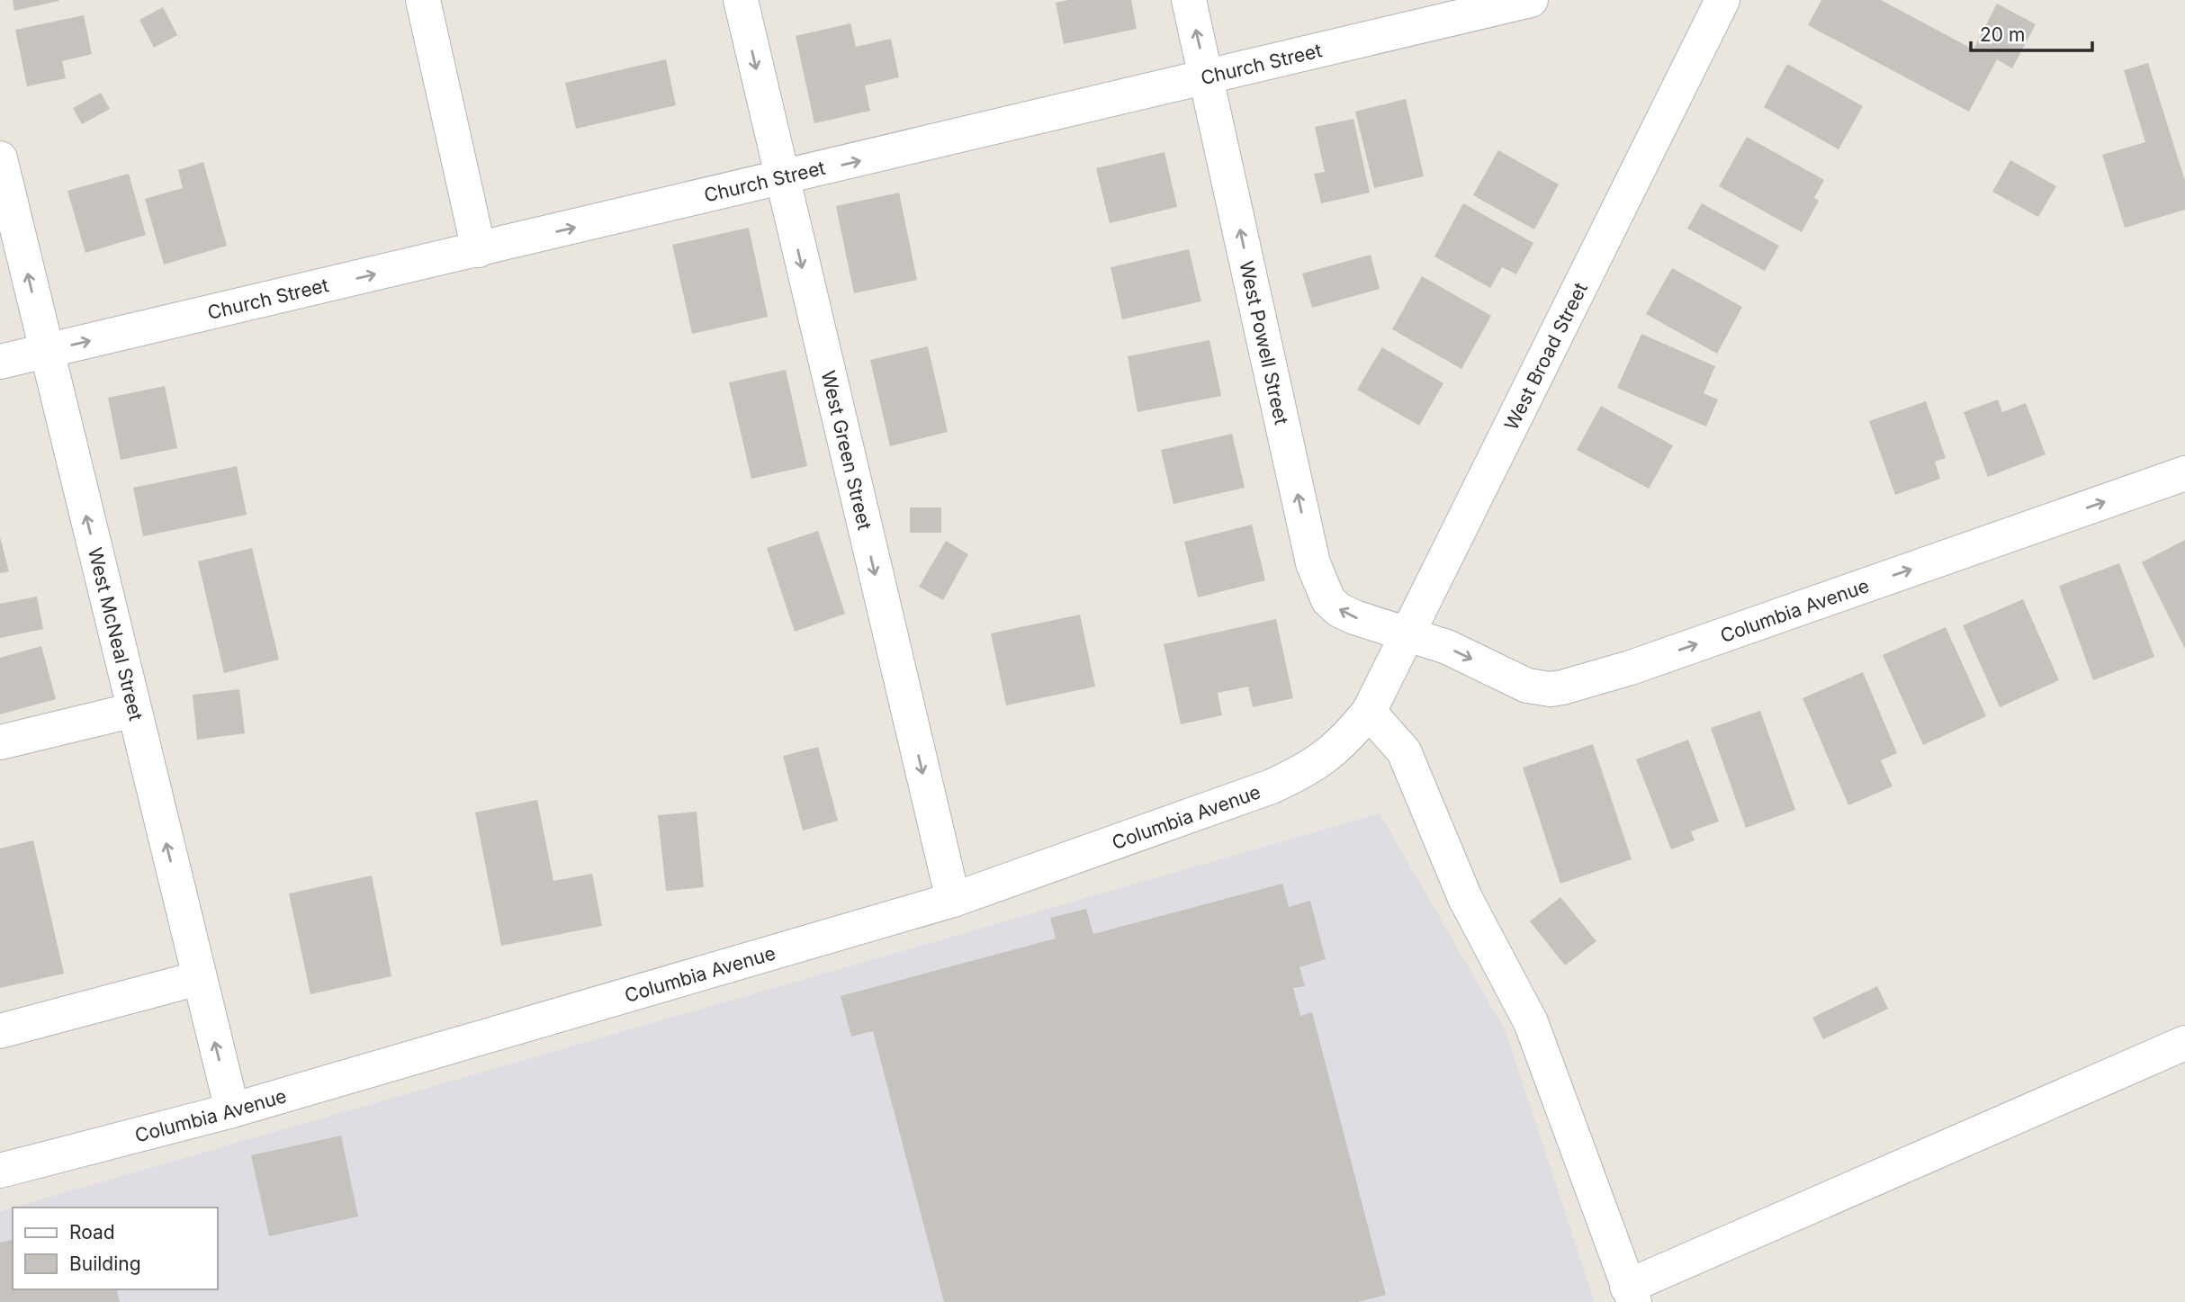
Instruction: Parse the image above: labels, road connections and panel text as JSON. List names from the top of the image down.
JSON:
{
  "streets": {
    "street": [
      "Church Street",
      "West Powell Street",
      "West Broad Street",
      "West Green Street",
      "Columbia Avenue",
      "West McNeal Street"
    ]
  },
  "crossings": [
    ["Church Street", "West Powell Street"],
    ["Church Street", "West Green Street"],
    ["Church Street", "West McNeal Street"],
    ["West Powell Street", "West Broad Street"],
    ["West Powell Street", "Columbia Avenue"],
    ["West Broad Street", "Columbia Avenue"],
    ["West Green Street", "Columbia Avenue"],
    ["Columbia Avenue", "West McNeal Street"]
  ],
  "one_way": [
    "Church Street",
    "West Powell Street",
    "West Green Street",
    "West McNeal Street"
  ],
  "legend": ["Road", "Building"],
  "scale_bar": "20 m"
}
